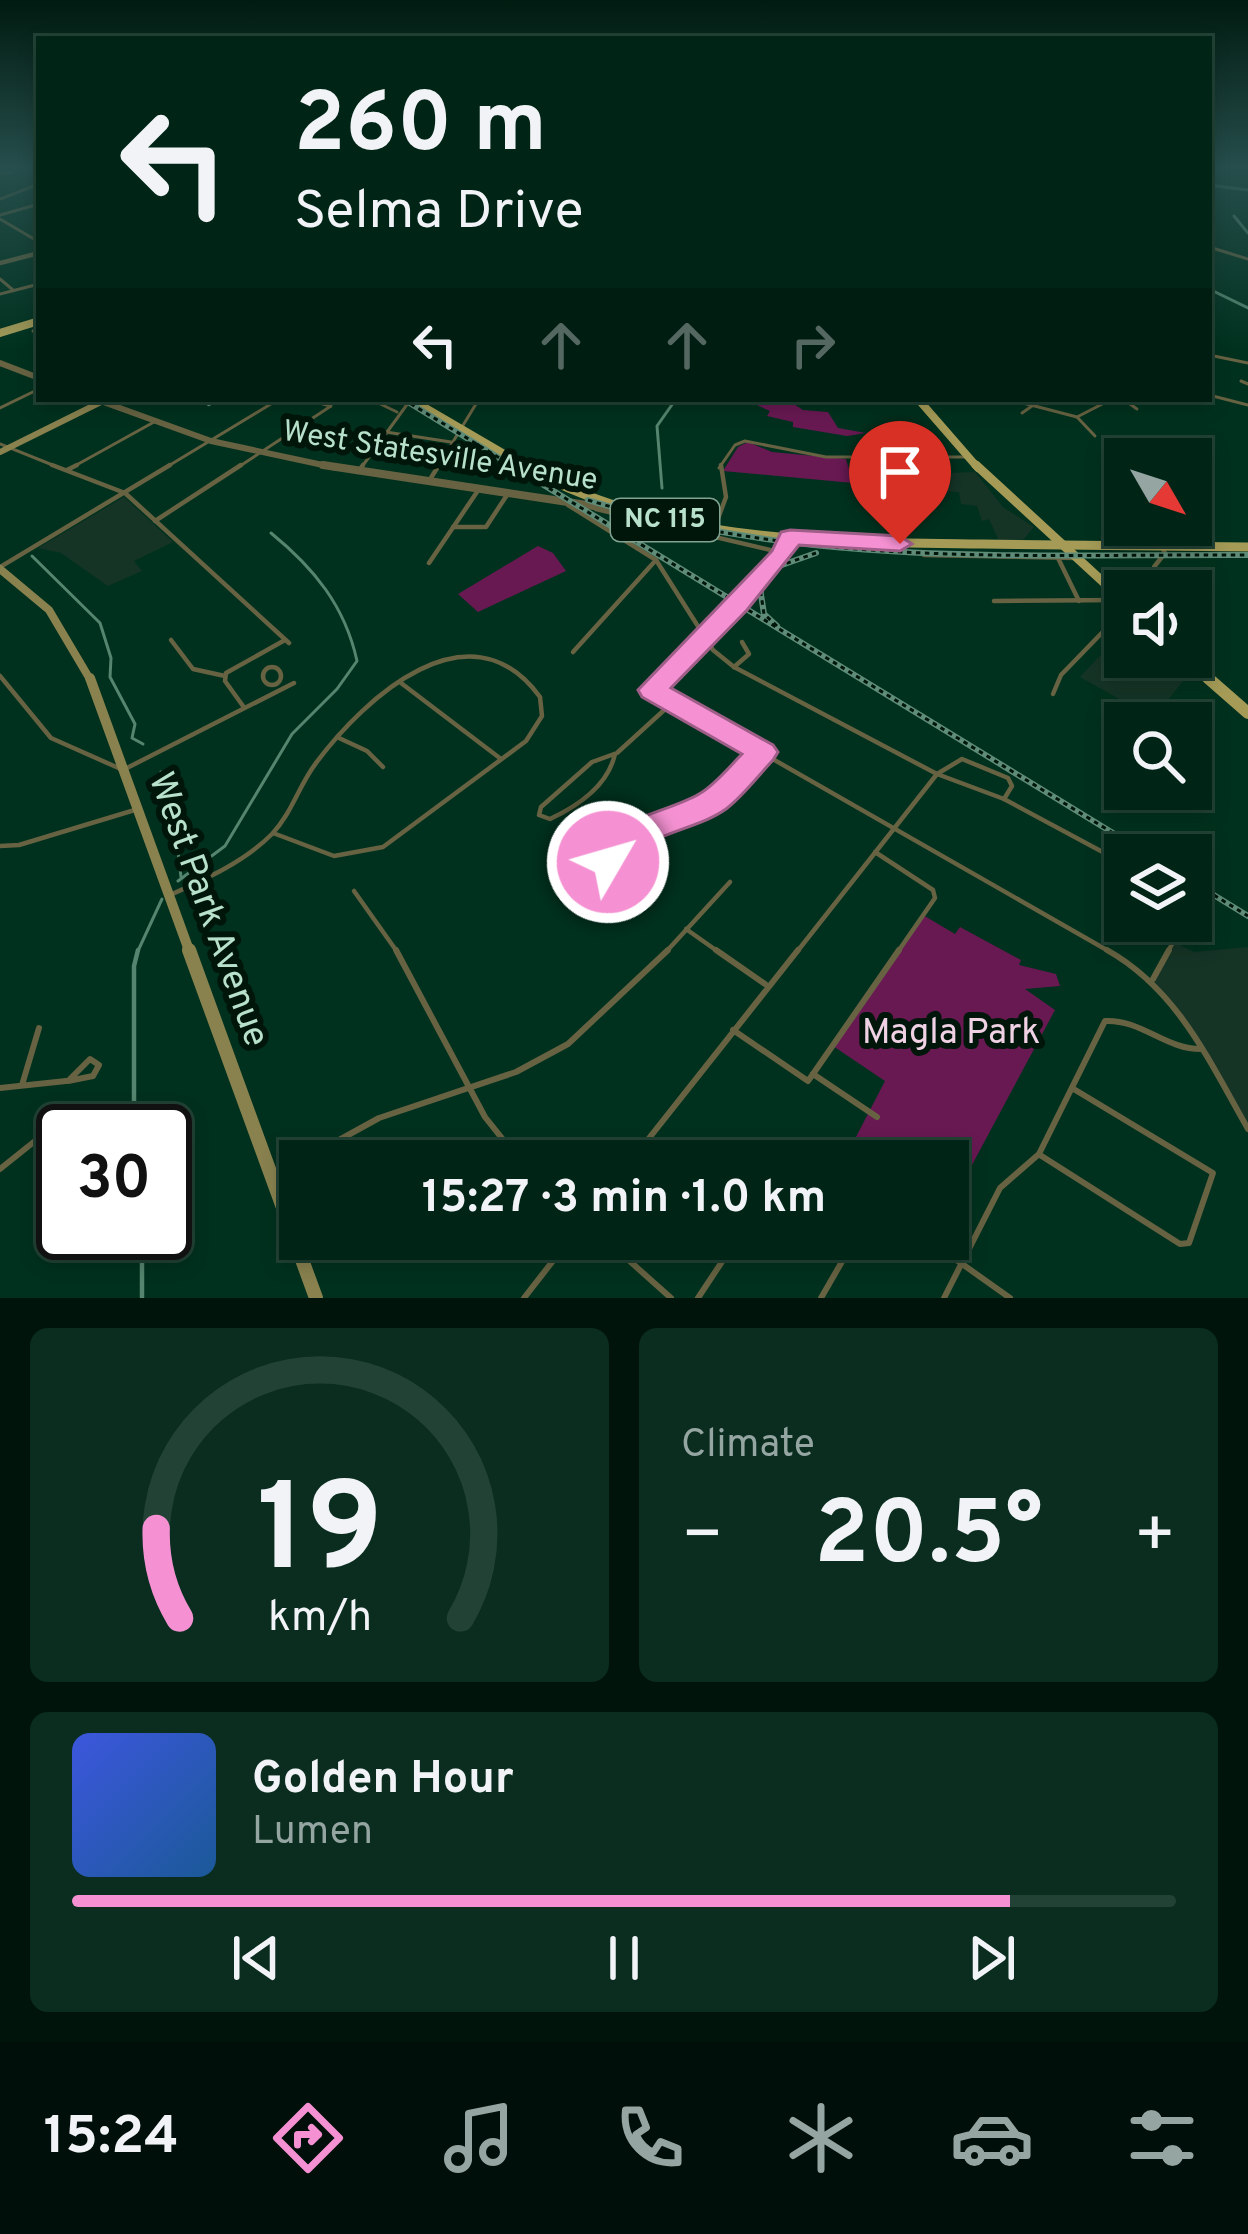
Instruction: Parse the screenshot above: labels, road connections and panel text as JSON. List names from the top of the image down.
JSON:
{
  "streets": {
    "main road": ["NC 115", "West Park Avenue"],
    "street": ["West Statesville Avenue"]
  },
  "crossings": [
    ["West Statesville Avenue", "NC 115"]
  ],
  "parks": ["Magla Park"],
  "north": "bottom right",
  "page": {
    "turn": ["260 m", "Selma Drive"],
    "limit": "30",
    "trip": "15:27 · 3 min · 1.0 km",
    "tile": "Climate",
    "heat": ["−", "20.5°", "+"],
    "song": ["Golden Hour", "Lumen"],
    "tabs": "15:24",
    "gauge": ["19", "km/h"]
  }
}
